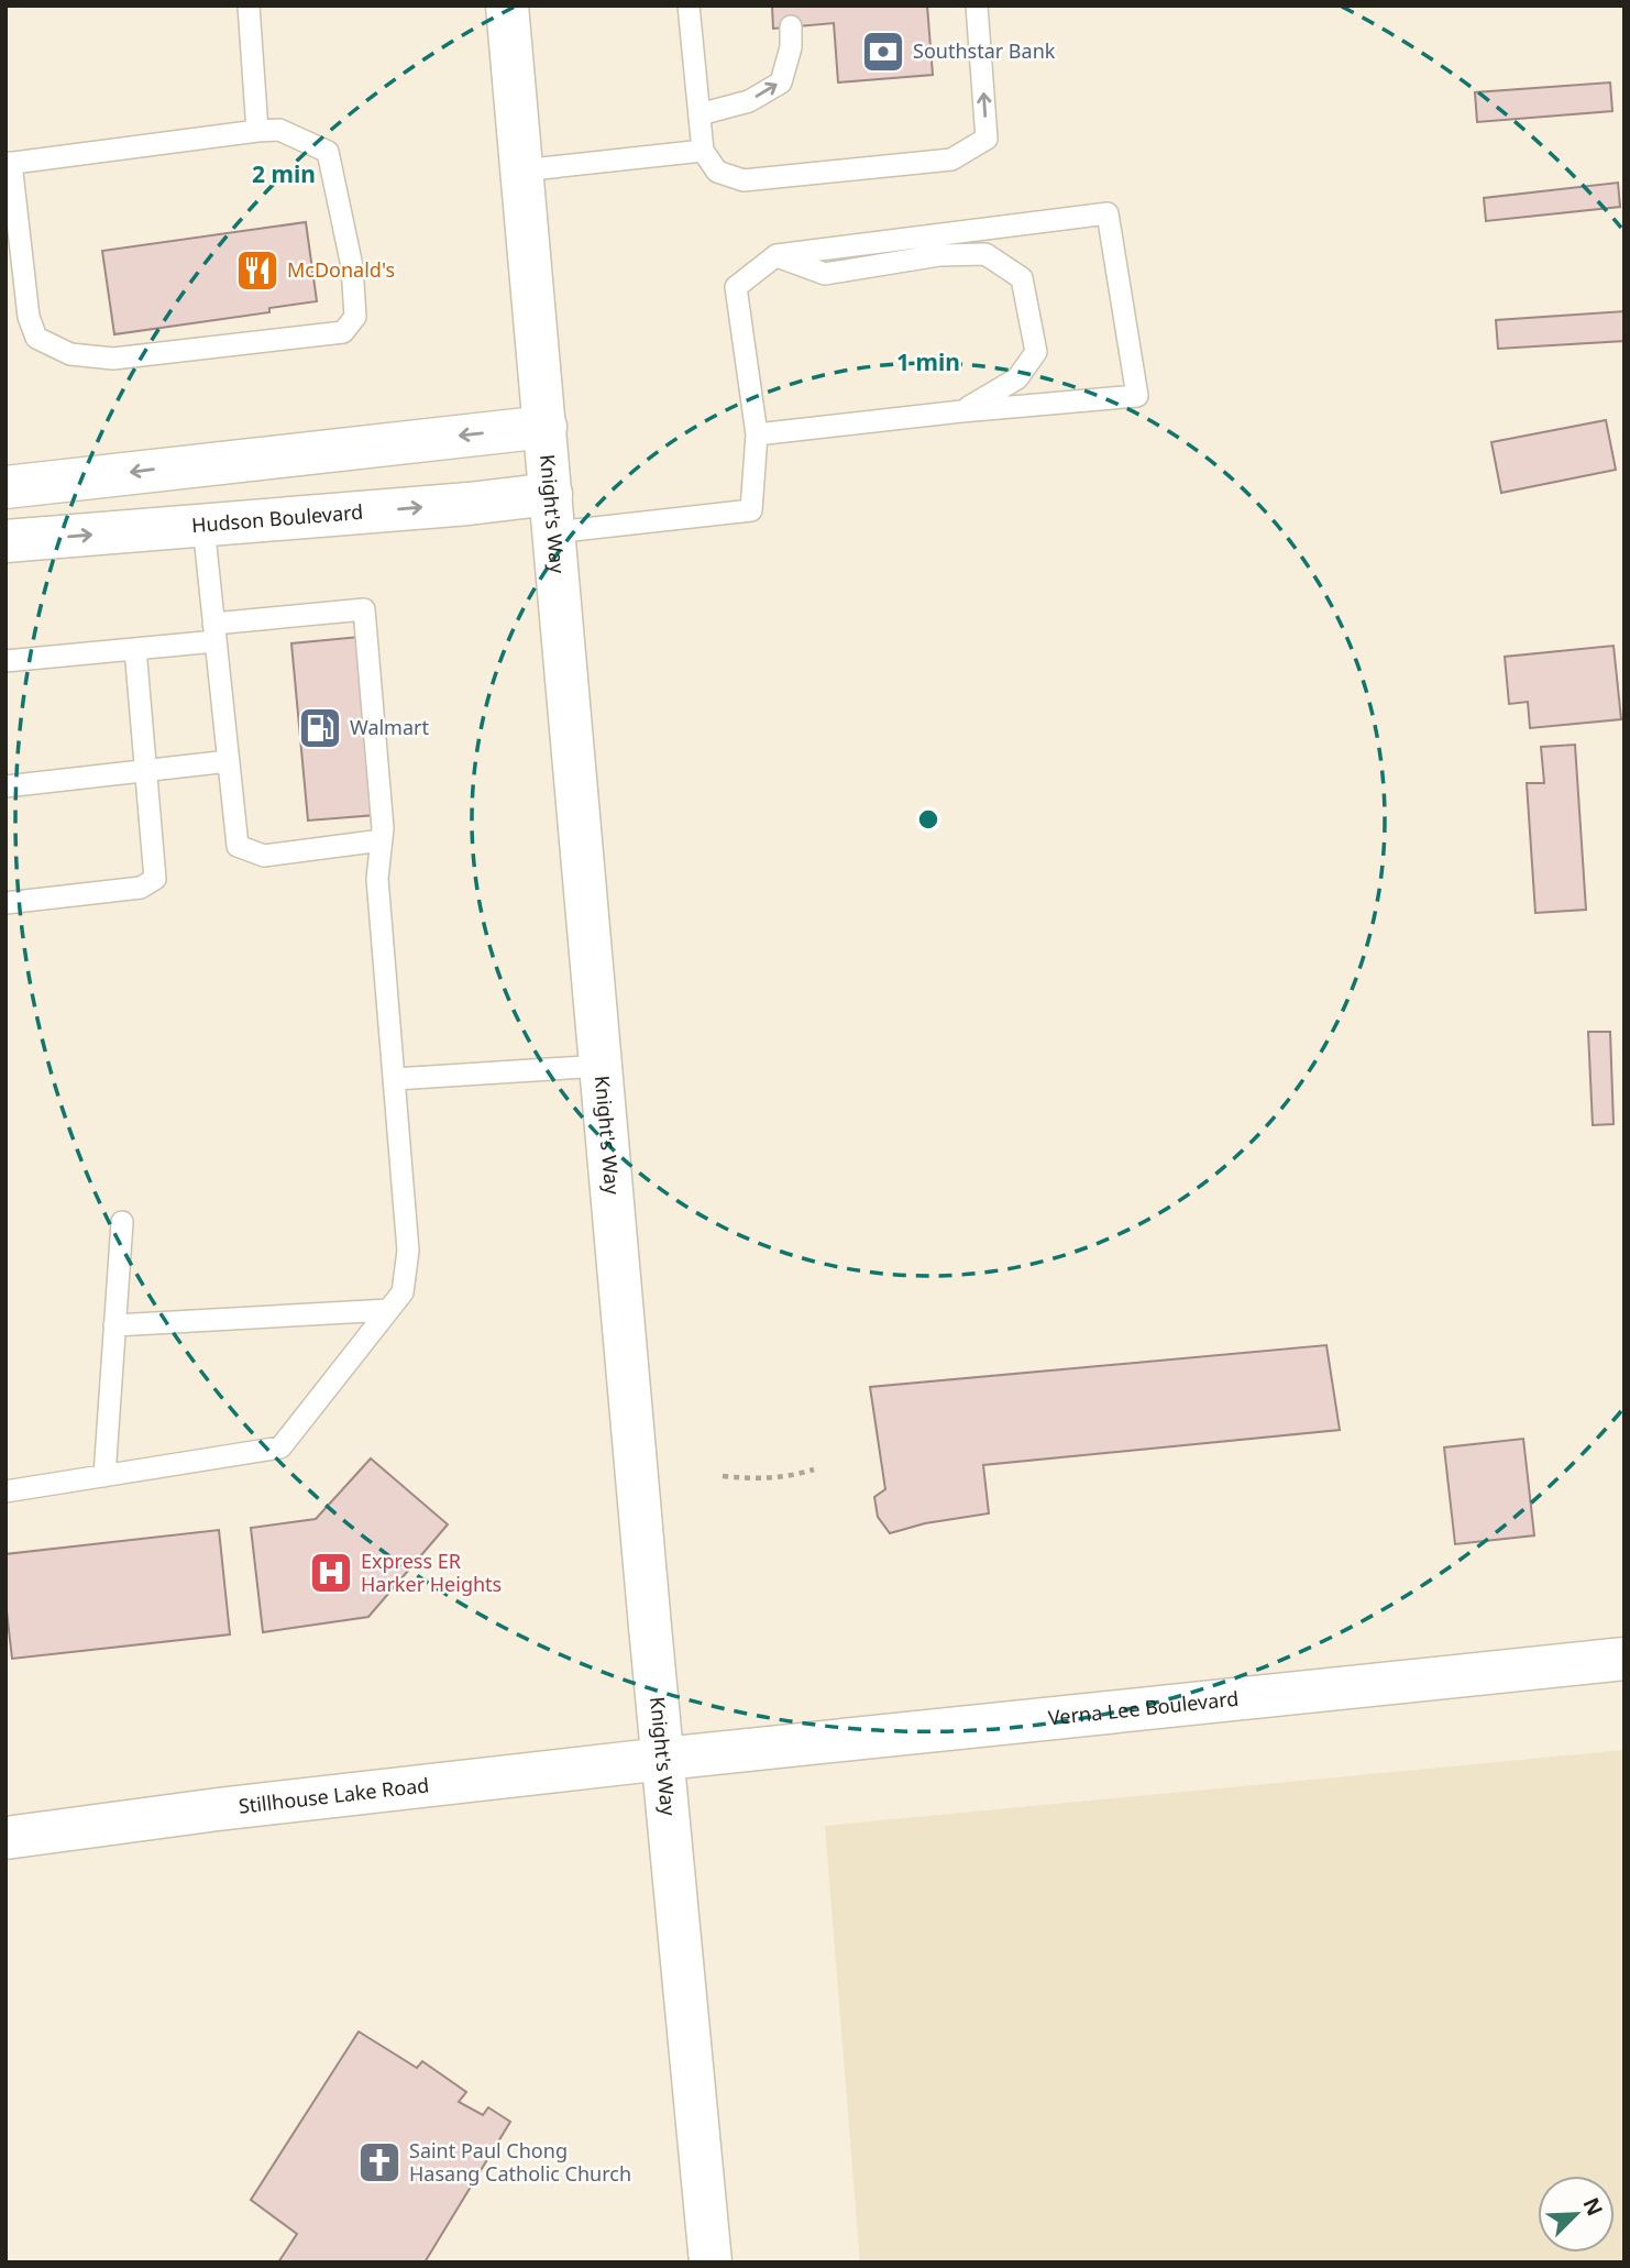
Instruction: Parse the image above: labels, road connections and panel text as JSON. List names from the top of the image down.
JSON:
{
  "streets": {
    "main road": [
      "Knight's Way",
      "Hudson Boulevard",
      "Verna Lee Boulevard",
      "Stillhouse Lake Road"
    ]
  },
  "crossings": [
    ["Knight's Way", "Hudson Boulevard"],
    ["Knight's Way", "Verna Lee Boulevard"],
    ["Knight's Way", "Stillhouse Lake Road"],
    ["Verna Lee Boulevard", "Stillhouse Lake Road"]
  ],
  "places": {
    "bank": ["Southstar Bank"],
    "restaurant": ["McDonald's"],
    "fuel station": ["Walmart"],
    "hospital": ["Express ER Harker Heights"],
    "church": ["Saint Paul Chong Hasang Catholic Church"]
  },
  "north": "top right",
  "rings": ["2 min", "1 min"]
}
